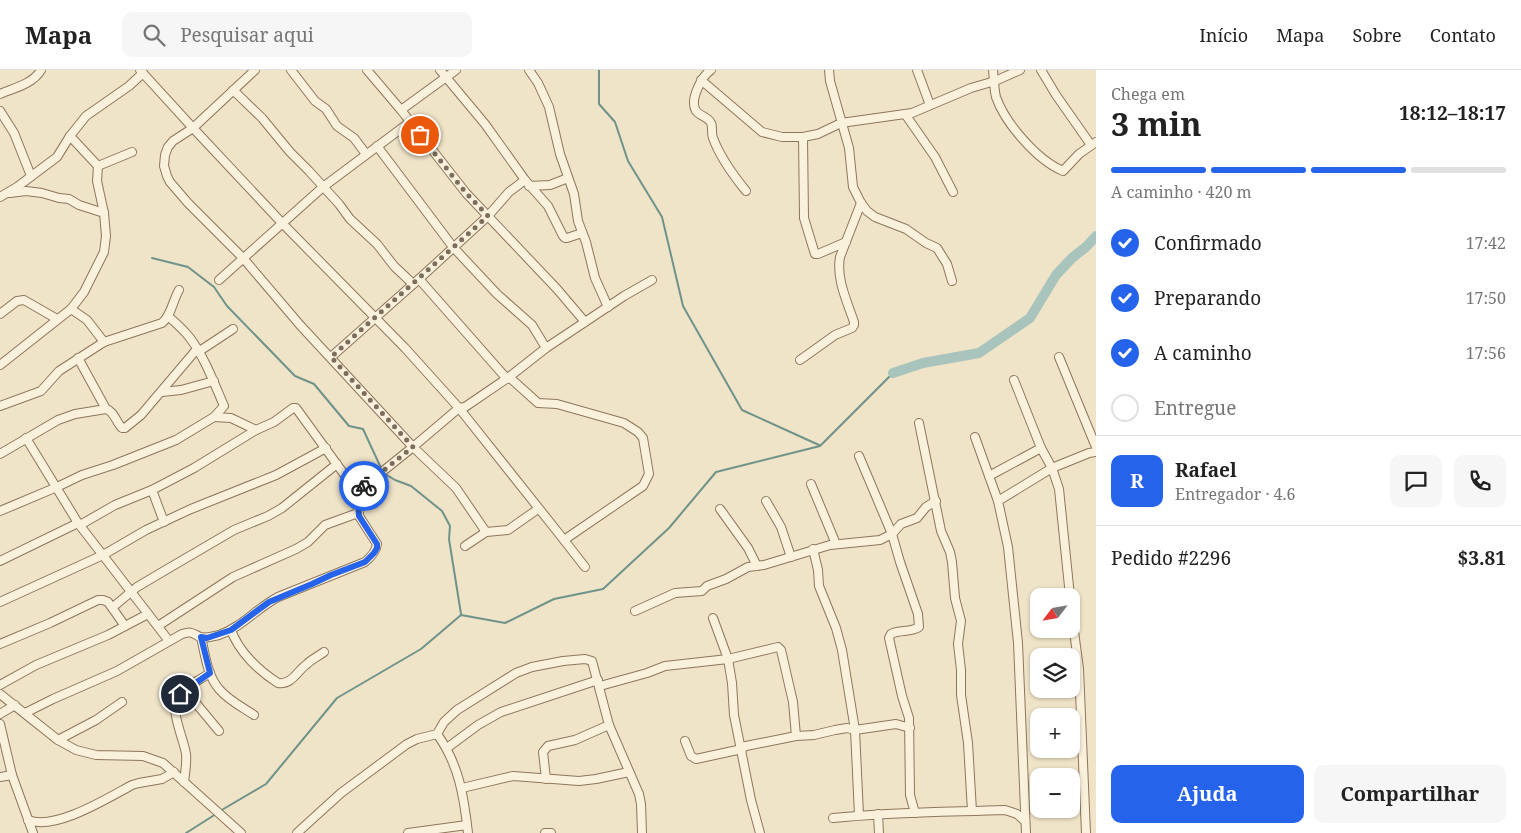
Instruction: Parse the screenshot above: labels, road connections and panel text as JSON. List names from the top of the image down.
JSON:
{
  "north": "bottom left",
  "page": {
    "header": "Mapa",
    "search": "Pesquisar aqui",
    "nav": [
      "Início",
      "Mapa",
      "Sobre",
      "Contato"
    ],
    "heading": ["3 min", "Chega em", "18:12–18:17"],
    "panel": [
      "Rafael",
      "Entregador · 4.6",
      "Pedido #2296",
      "$3.81"
    ],
    "bar": "A caminho · 420 m",
    "list": [
      ["Confirmado", "17:42"],
      ["Preparando", "17:50"],
      ["A caminho", "17:56"],
      "Entregue"
    ],
    "round": "R",
    "map_buttons": ["+", "−"],
    "buttons": ["Ajuda", "Compartilhar"]
  }
}
